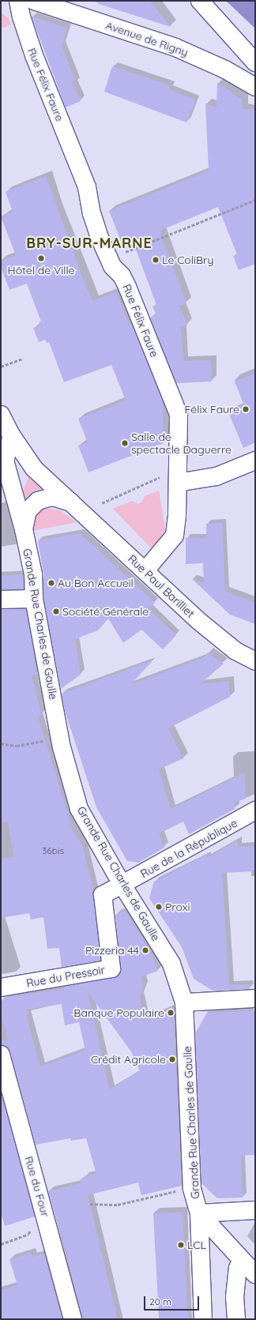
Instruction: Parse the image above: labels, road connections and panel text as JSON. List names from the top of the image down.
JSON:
{
  "streets": {
    "street": [
      "Avenue de Rigny",
      "Rue Félix Faure",
      "Rue Paul Barilliet",
      "Grande Rue Charles de Gaulle",
      "Rue de la République",
      "Rue du Pressoir",
      "Rue du Four"
    ]
  },
  "crossings": [
    ["Rue Félix Faure", "Rue Paul Barilliet"],
    ["Rue Paul Barilliet", "Grande Rue Charles de Gaulle"],
    ["Grande Rue Charles de Gaulle", "Rue de la République"],
    ["Grande Rue Charles de Gaulle", "Rue du Pressoir"],
    ["Rue de la République", "Rue du Pressoir"]
  ],
  "districts": ["BRY-SUR-MARNE"],
  "places": [
    "Hôtel de Ville",
    "Le ColiBry",
    "Félix Faure",
    "Salle de spectacle Daguerre",
    "Au Bon Accueil",
    "Société Générale",
    "Proxi",
    "Pizzeria 44",
    "Banque Populaire",
    "Crédit Agricole",
    "LCL"
  ],
  "house_numbers": ["36bis"],
  "scale_bar": "20 m"
}
